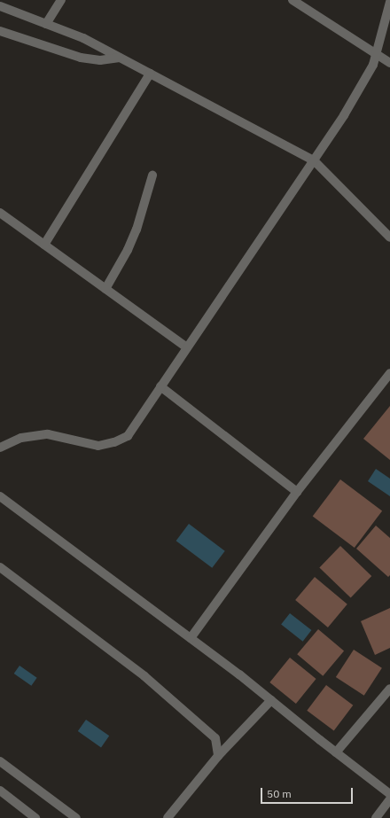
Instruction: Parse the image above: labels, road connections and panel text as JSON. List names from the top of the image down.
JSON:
{
  "scale_bar": "50 m"
}
